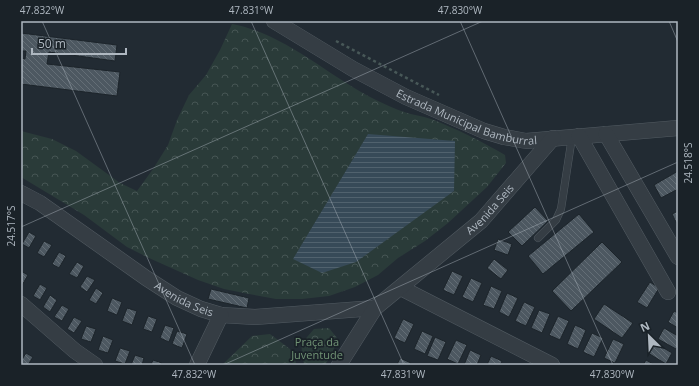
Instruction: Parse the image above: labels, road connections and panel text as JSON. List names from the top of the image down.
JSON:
{
  "streets": {
    "street": ["Estrada Municipal Bamburral", "Avenida Seis"]
  },
  "crossings": [
    ["Estrada Municipal Bamburral", "Avenida Seis"]
  ],
  "parks": ["Praça da Juventude"],
  "scale_bar": "50 m",
  "north": "top left",
  "coordinates": [
    "47.832°W",
    "47.831°W",
    "47.830°W",
    "24.518°S",
    "24.517°S"
  ]
}
